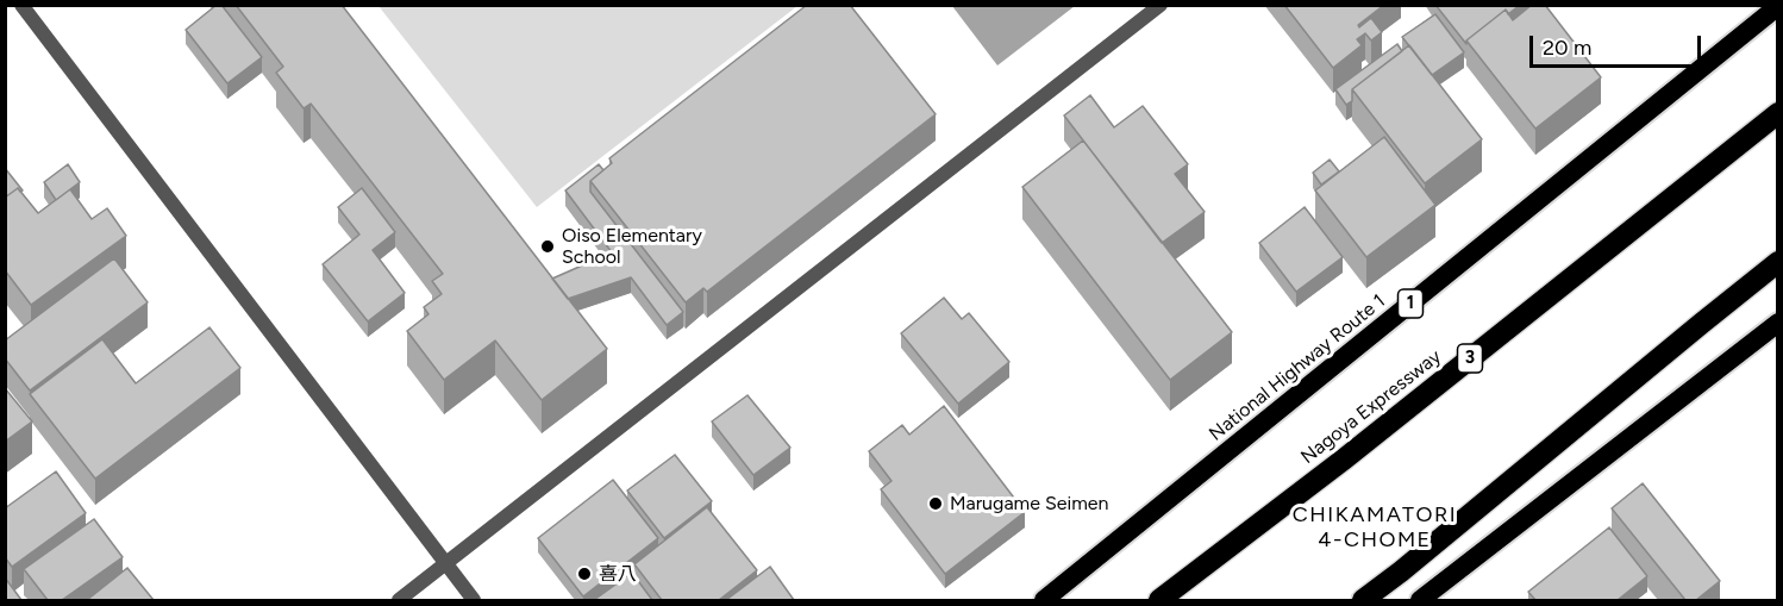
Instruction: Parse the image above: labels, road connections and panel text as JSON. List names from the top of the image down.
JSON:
{
  "streets": {
    "highway": [
      "1",
      "3",
      "National Highway Route 1",
      "Nagoya Expressway"
    ]
  },
  "districts": ["CHIKAMATORI 4-CHOME"],
  "places": ["Oiso Elementary School", "Marugame Seimen", "喜八"],
  "scale_bar": "20 m"
}
